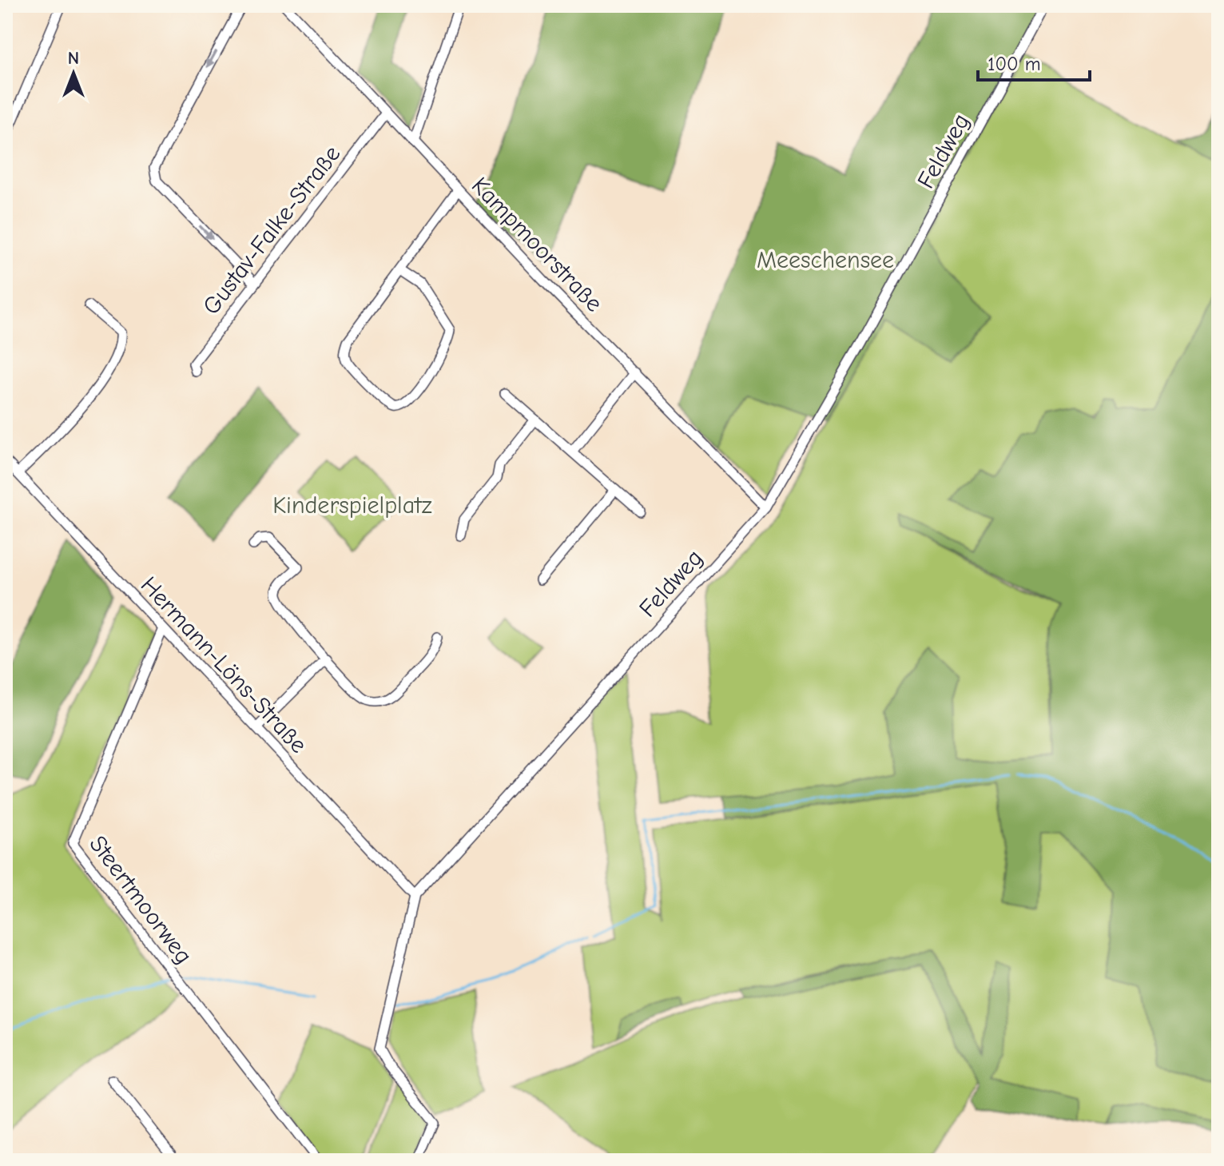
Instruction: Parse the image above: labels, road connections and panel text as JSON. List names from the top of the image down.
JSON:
{
  "streets": {
    "street": [
      "Feldweg",
      "Gustav-Falke-Straße",
      "Kampmoorstraße",
      "Hermann-Löns-Straße",
      "Steertmoorweg"
    ]
  },
  "crossings": [
    ["Feldweg", "Kampmoorstraße"],
    ["Feldweg", "Hermann-Löns-Straße"],
    ["Gustav-Falke-Straße", "Kampmoorstraße"],
    ["Hermann-Löns-Straße", "Steertmoorweg"]
  ],
  "parks": ["Meeschensee", "Kinderspielplatz"],
  "scale_bar": "100 m",
  "north": "top"
}
